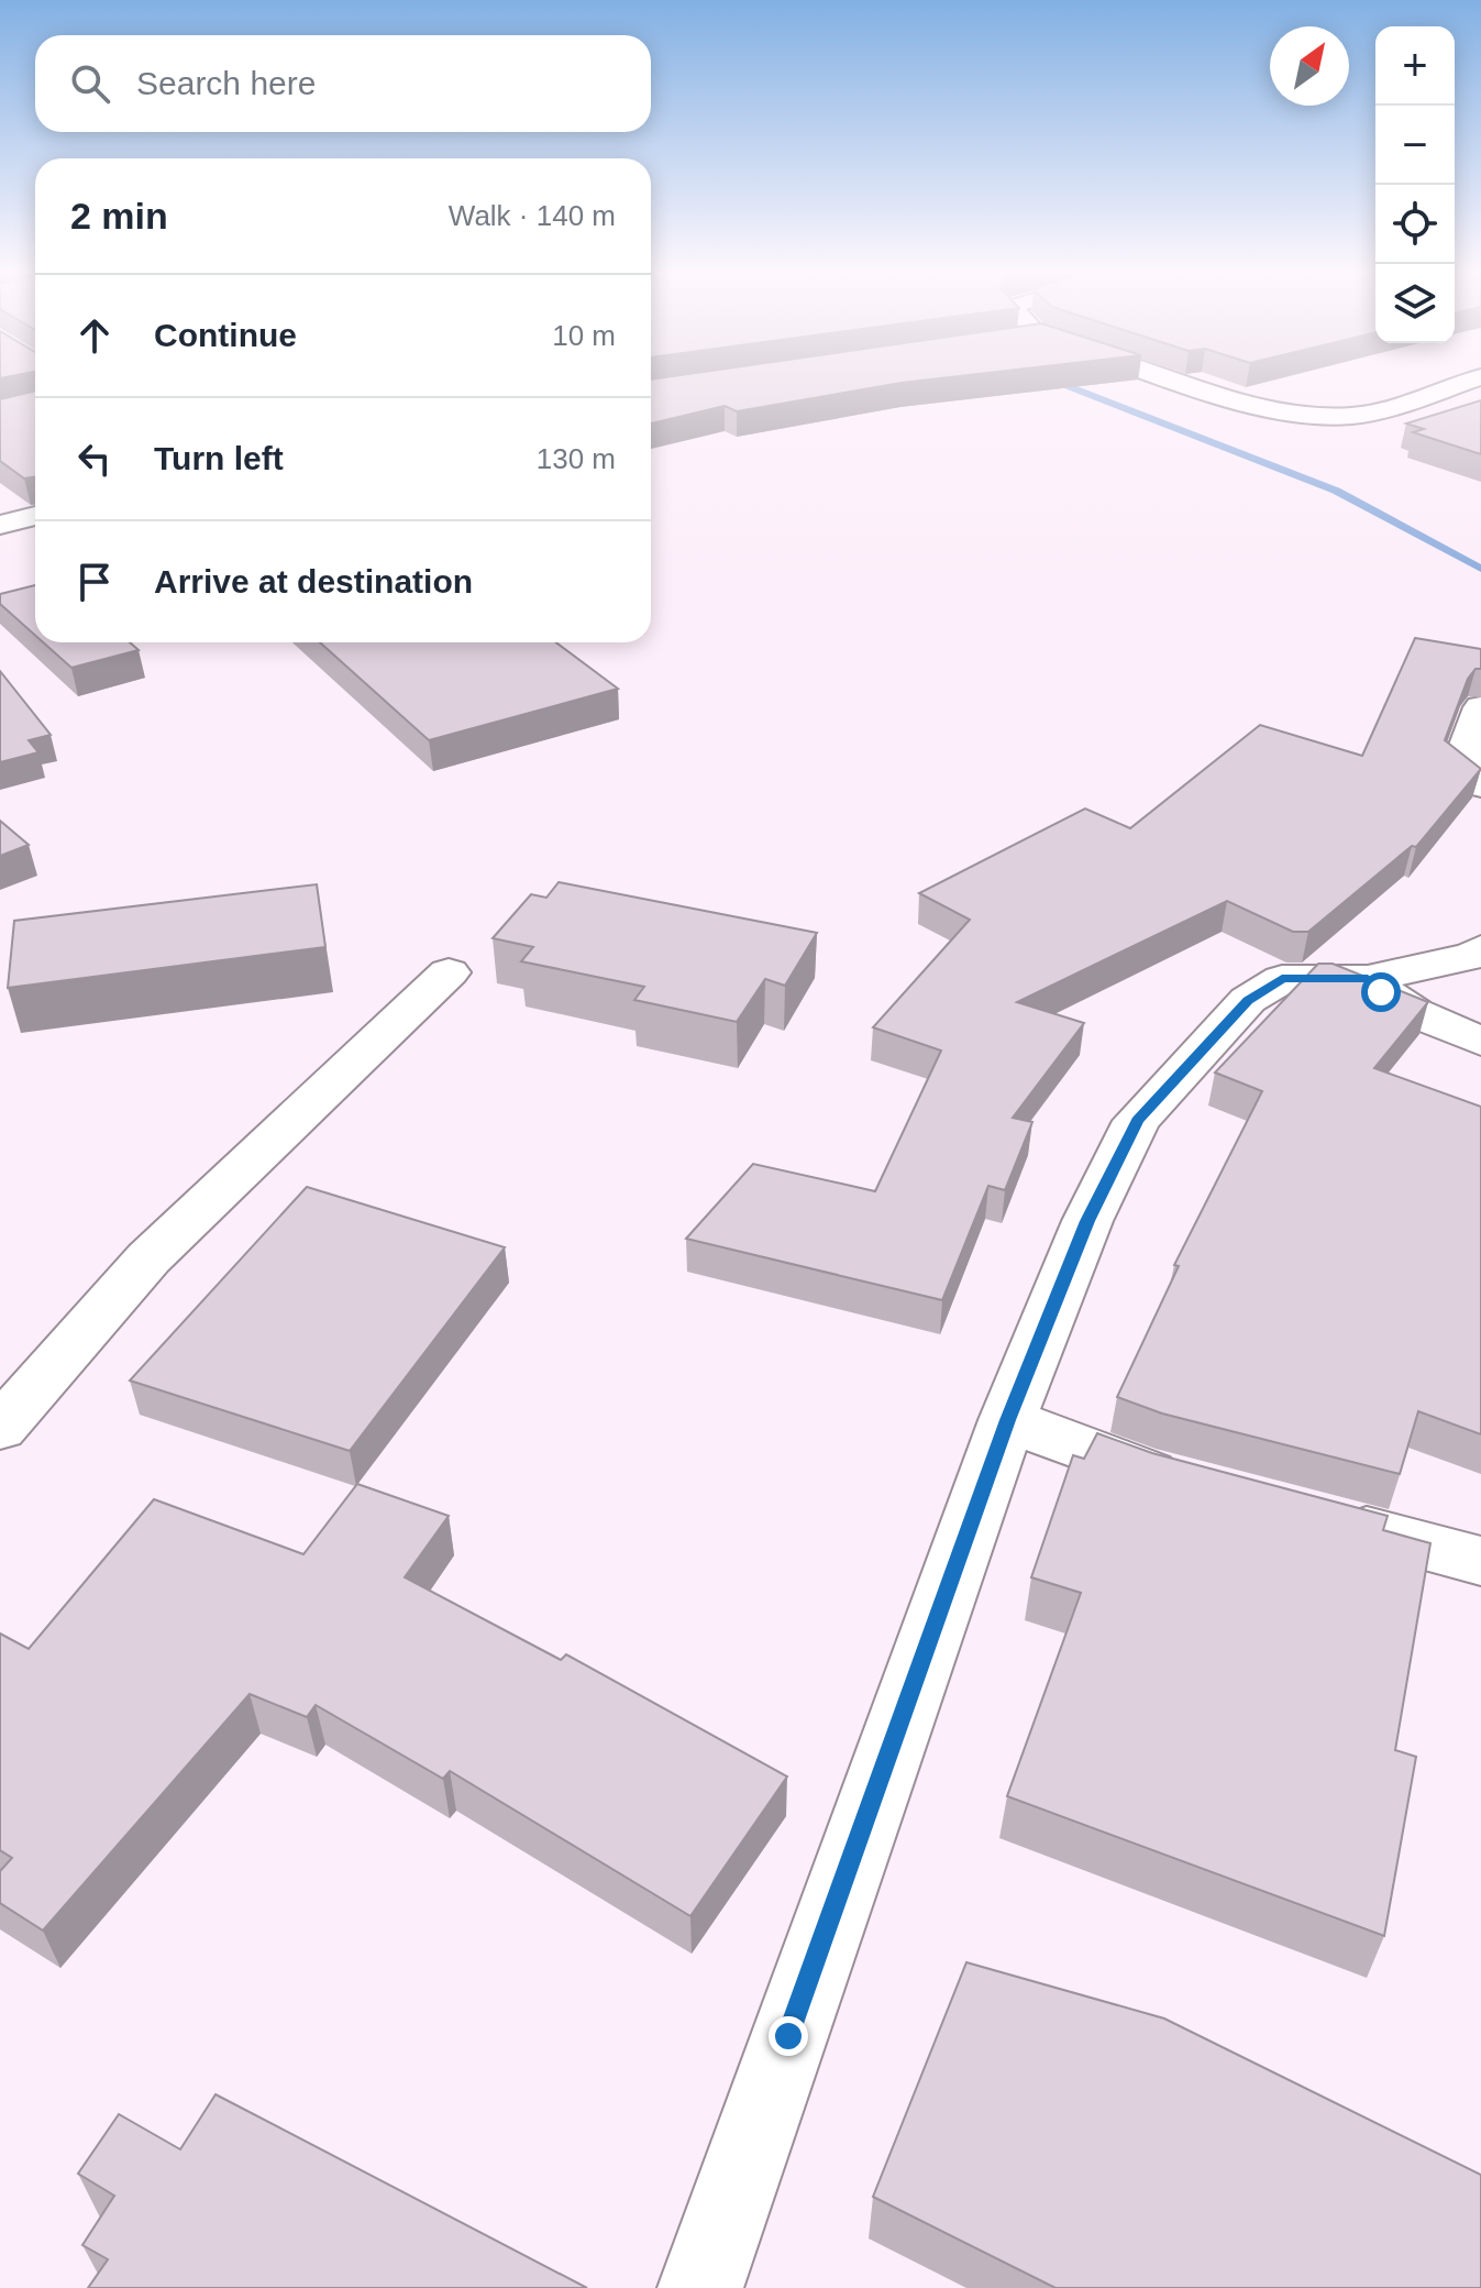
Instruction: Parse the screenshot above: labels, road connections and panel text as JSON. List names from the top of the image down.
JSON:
{
  "north": "top right",
  "page": {
    "map_buttons": ["+", "−"],
    "search": "Search here",
    "heading": ["2 min", "Walk · 140 m"],
    "list": [
      ["Continue", "10 m"],
      ["Turn left", "130 m"],
      "Arrive at destination"
    ]
  }
}
